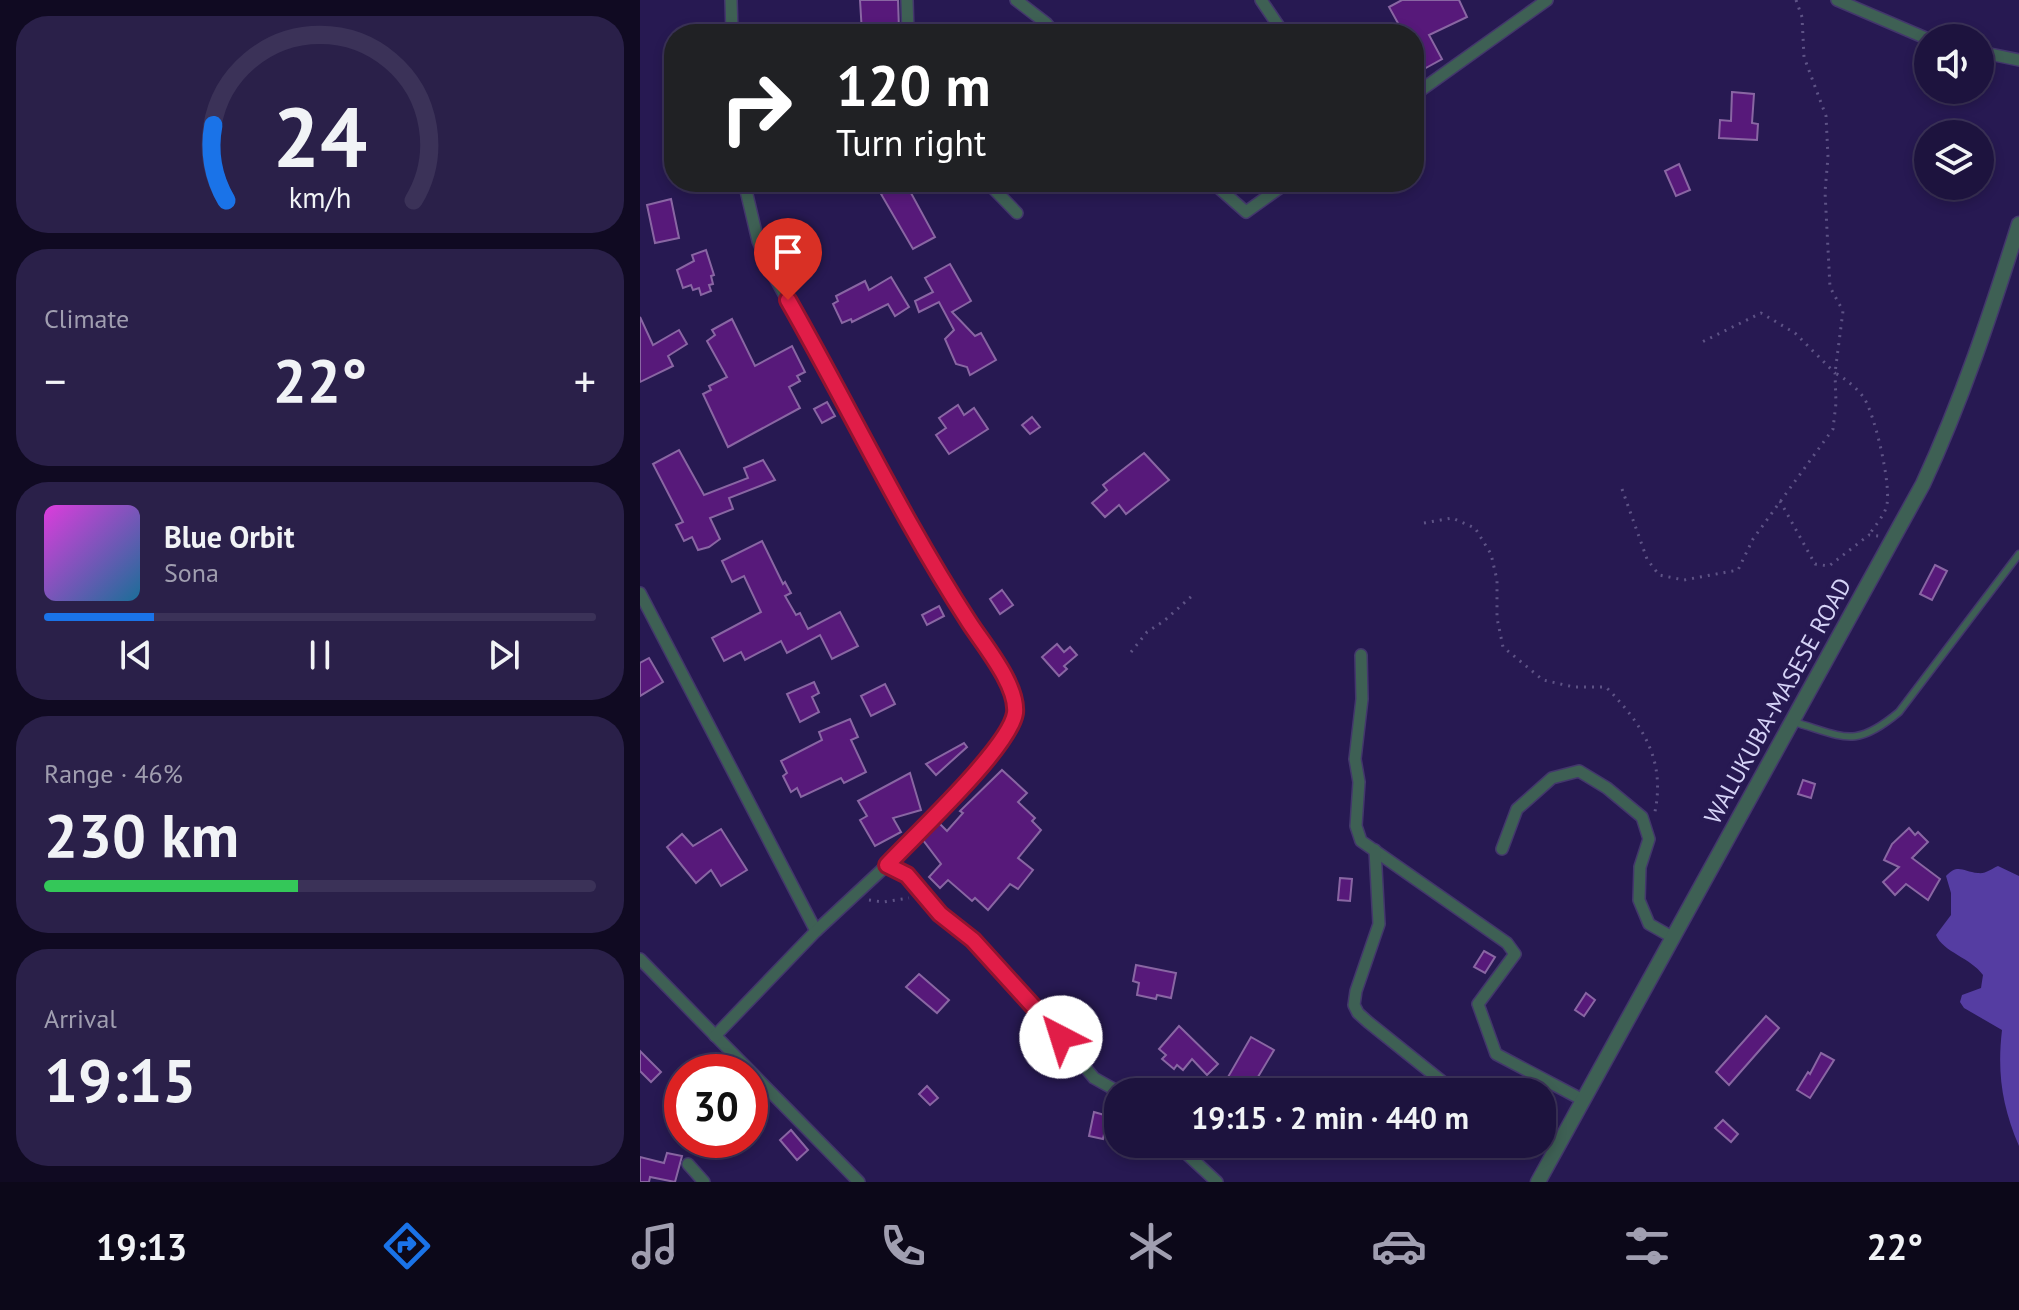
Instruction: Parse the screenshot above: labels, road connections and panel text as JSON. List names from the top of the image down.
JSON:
{
  "streets": {
    "street": ["WALUKUBA-MASESE ROAD"]
  },
  "page": {
    "turn": ["120 m", "Turn right"],
    "tile": [
      "Climate",
      ["Range · 46%", "230 km"],
      ["Arrival", "19:15"]
    ],
    "heat": ["−", "22°", "+"],
    "song": ["Blue Orbit", "Sona"],
    "limit": "30",
    "trip": "19:15 · 2 min · 440 m",
    "tabs": ["19:13", "22°"],
    "gauge": ["24", "km/h"]
  }
}
